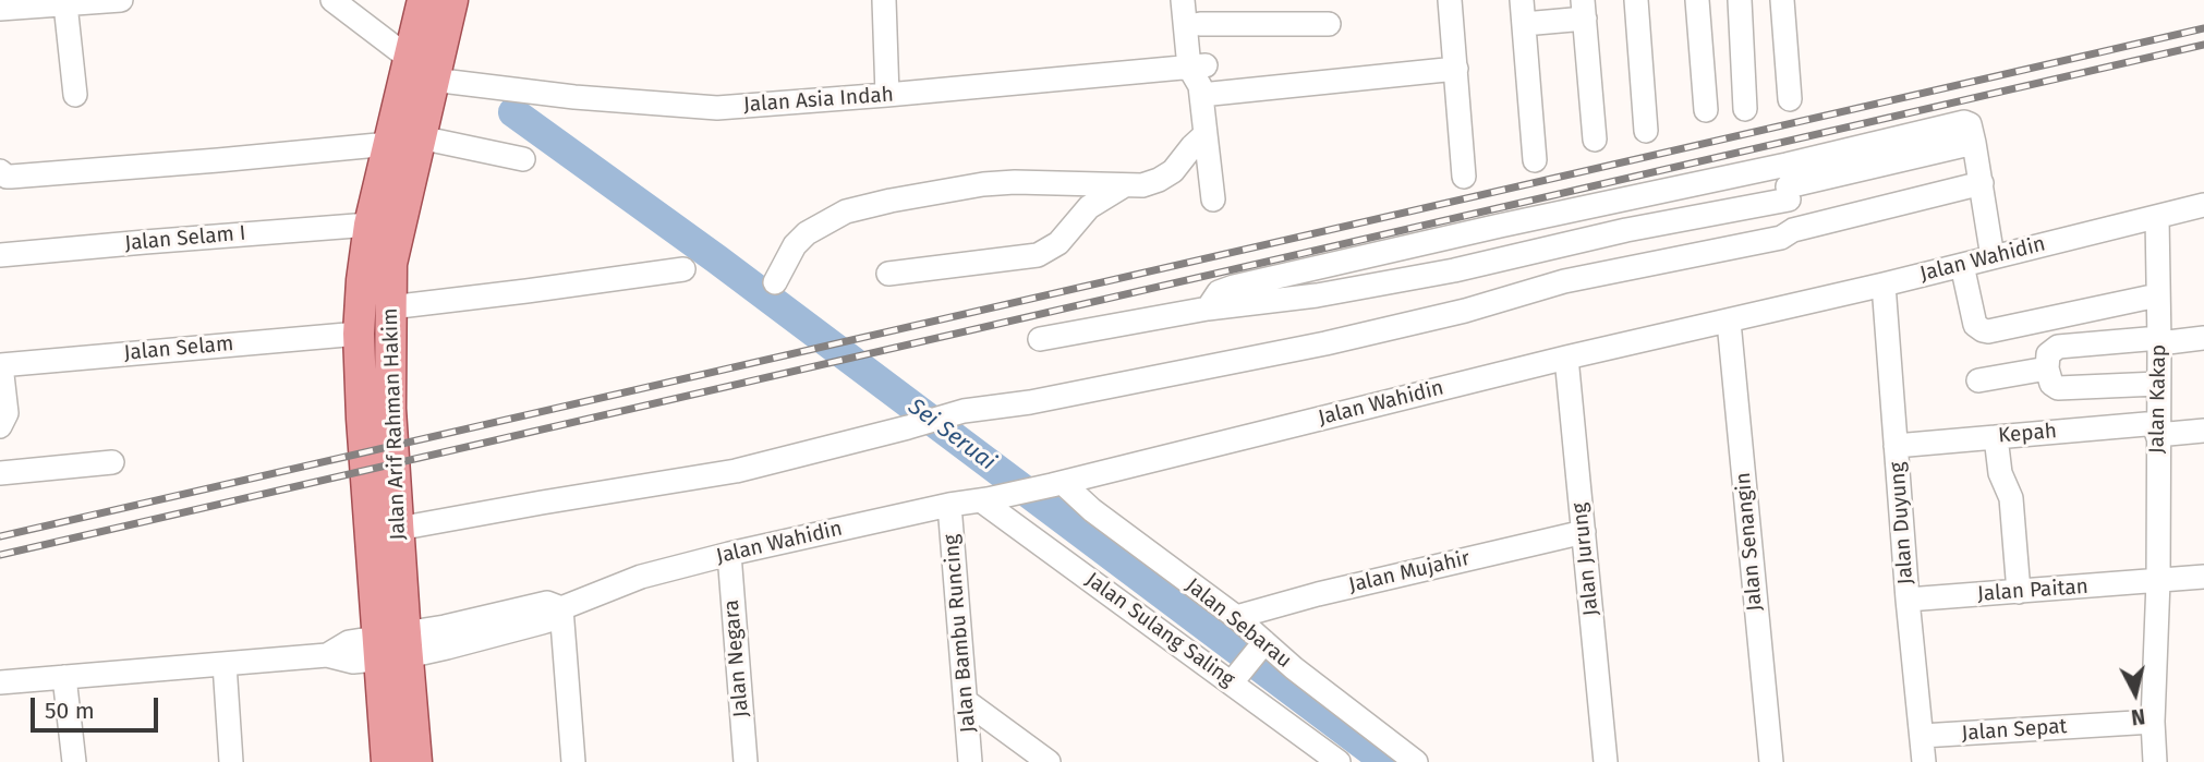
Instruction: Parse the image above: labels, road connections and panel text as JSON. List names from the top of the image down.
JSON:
{
  "streets": {
    "main road": ["Jalan Arif Rahman Hakim"],
    "street": [
      "Jalan Asia Indah",
      "Jalan Selam I",
      "Jalan Wahidin",
      "Jalan Selam",
      "Jalan Kakap",
      "Kepah",
      "Jalan Duyung",
      "Jalan Senangin",
      "Jalan Jurung",
      "Jalan Mujahir",
      "Jalan Paitan",
      "Jalan Sebarau",
      "Jalan Sulang Saling",
      "Jalan Bambu Runcing",
      "Jalan Negara",
      "Jalan Sepat"
    ]
  },
  "crossings": [
    ["Jalan Asia Indah", "Jalan Arif Rahman Hakim"],
    ["Jalan Selam I", "Jalan Arif Rahman Hakim"],
    ["Jalan Wahidin", "Jalan Kakap"],
    ["Jalan Wahidin", "Jalan Arif Rahman Hakim"],
    ["Jalan Wahidin", "Jalan Duyung"],
    ["Jalan Wahidin", "Jalan Senangin"],
    ["Jalan Wahidin", "Jalan Jurung"],
    ["Jalan Wahidin", "Jalan Sebarau"],
    ["Jalan Wahidin", "Jalan Sulang Saling"],
    ["Jalan Wahidin", "Jalan Bambu Runcing"],
    ["Jalan Wahidin", "Jalan Negara"],
    ["Jalan Selam", "Jalan Arif Rahman Hakim"],
    ["Jalan Kakap", "Kepah"],
    ["Jalan Kakap", "Jalan Paitan"],
    ["Jalan Kakap", "Jalan Sepat"],
    ["Kepah", "Jalan Duyung"],
    ["Jalan Duyung", "Jalan Paitan"],
    ["Jalan Duyung", "Jalan Sepat"],
    ["Jalan Jurung", "Jalan Mujahir"],
    ["Jalan Mujahir", "Jalan Sebarau"]
  ],
  "water": ["Sei Seruai"],
  "scale_bar": "50 m",
  "north": "bottom"
}
